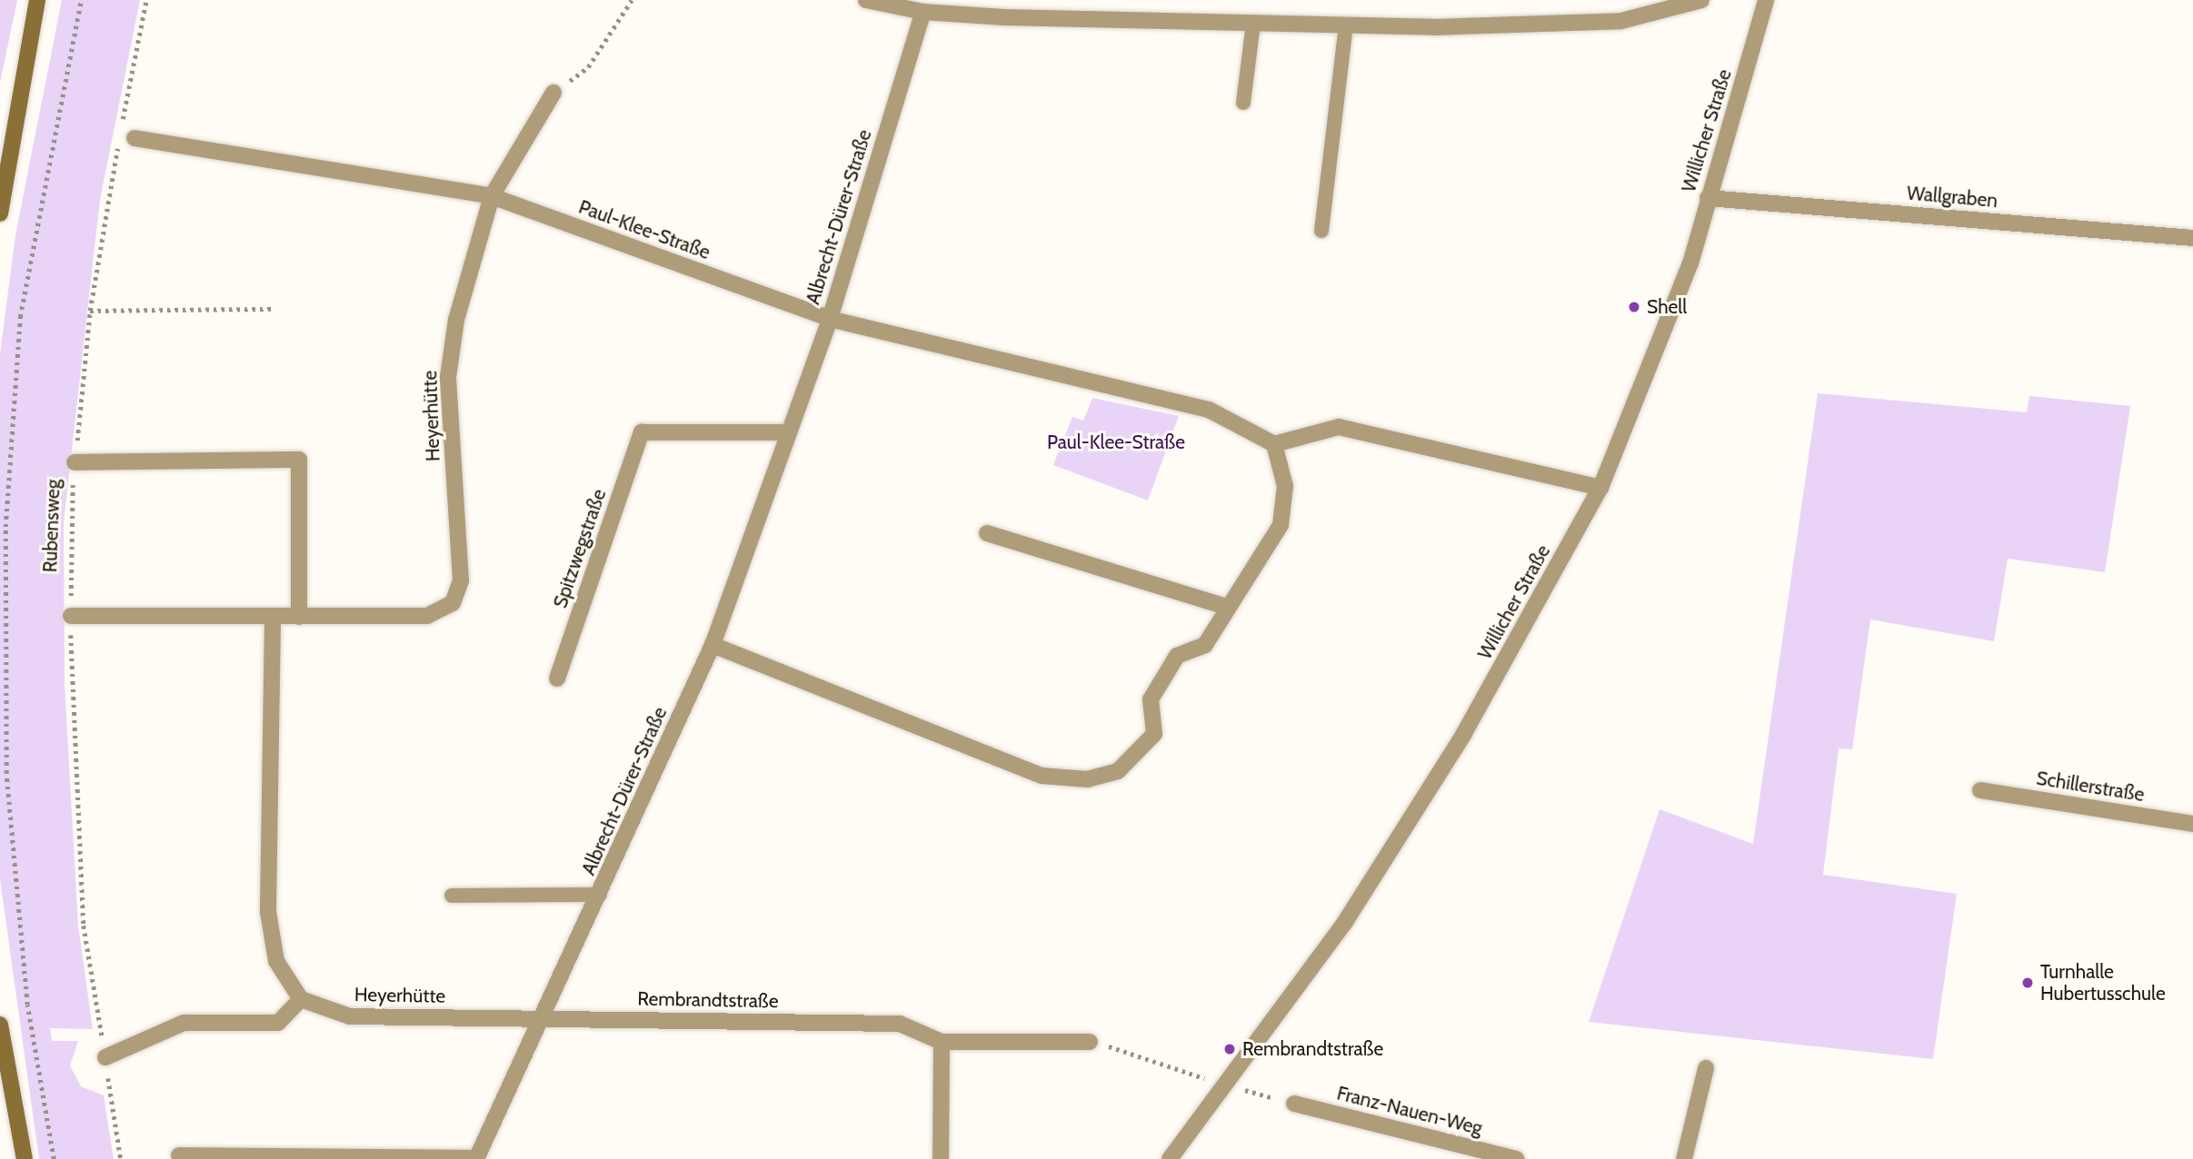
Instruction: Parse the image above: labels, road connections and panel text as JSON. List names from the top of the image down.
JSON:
{
  "streets": {
    "street": [
      "Willicher Straße",
      "Wallgraben",
      "Albrecht-Dürer-Straße",
      "Paul-Klee-Straße",
      "Heyerhütte",
      "Spitzwegstraße",
      "Schillerstraße",
      "Rembrandtstraße",
      "Franz-Nauen-Weg"
    ],
    "path": ["Rubensweg"]
  },
  "crossings": [
    ["Willicher Straße", "Wallgraben"],
    ["Albrecht-Dürer-Straße", "Paul-Klee-Straße"],
    ["Albrecht-Dürer-Straße", "Heyerhütte"],
    ["Albrecht-Dürer-Straße", "Spitzwegstraße"],
    ["Albrecht-Dürer-Straße", "Rembrandtstraße"],
    ["Paul-Klee-Straße", "Heyerhütte"],
    ["Paul-Klee-Straße", "Rubensweg"],
    ["Heyerhütte", "Rubensweg"],
    ["Heyerhütte", "Rembrandtstraße"]
  ],
  "parks": ["Paul-Klee-Straße"],
  "places": ["Shell", "Turnhalle Hubertusschule", "Rembrandtstraße"]
}
